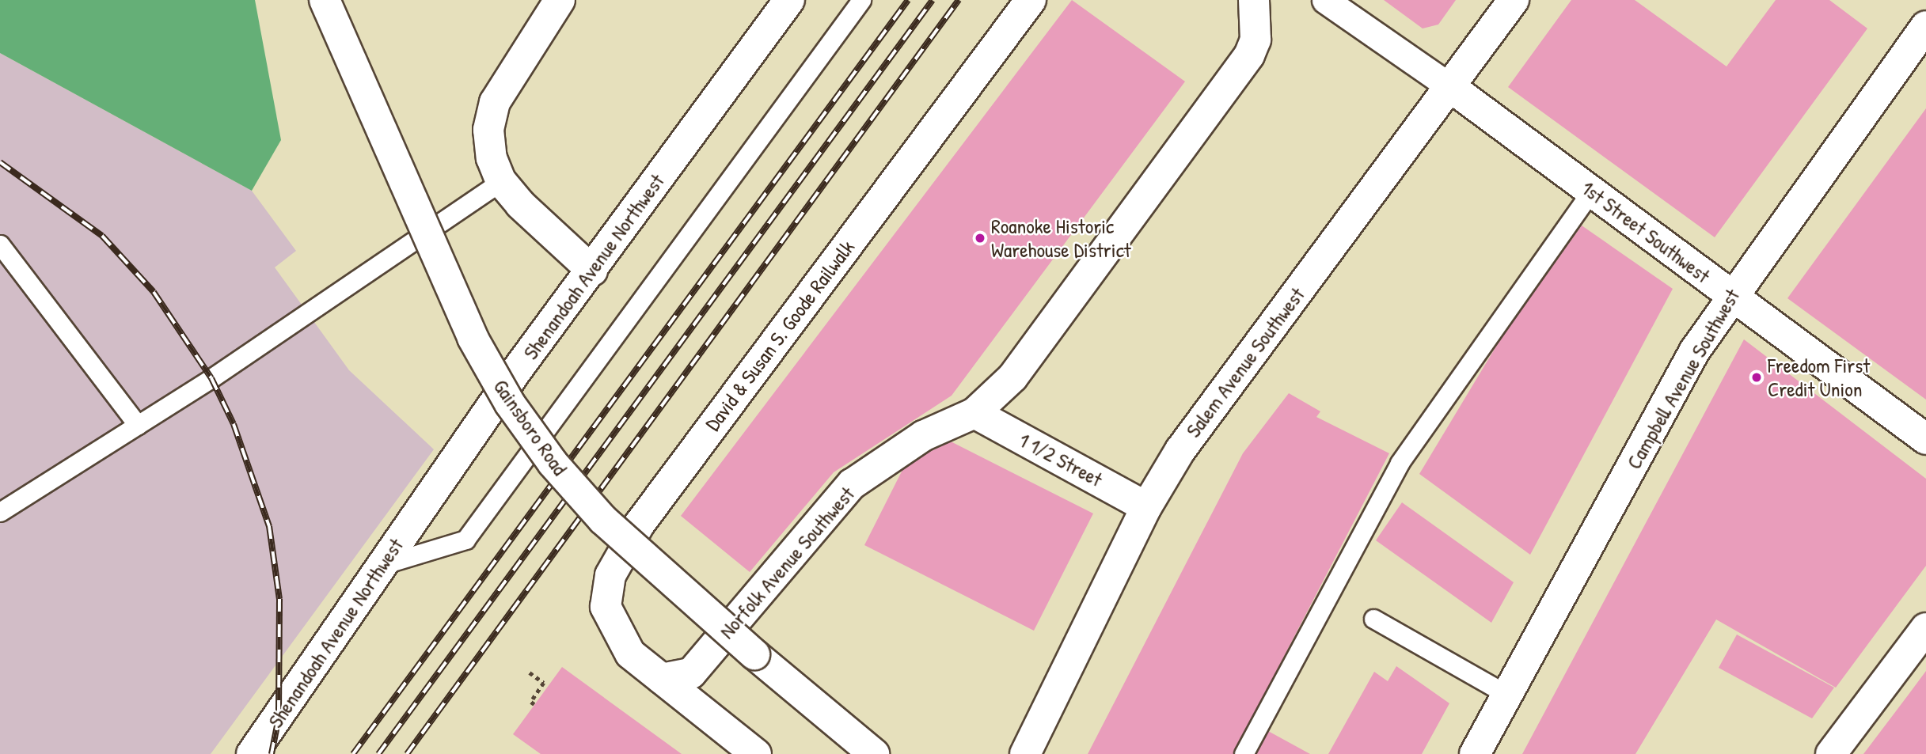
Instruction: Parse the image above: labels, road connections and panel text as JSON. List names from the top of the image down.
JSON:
{
  "streets": {
    "street": [
      "1st Street Southwest",
      "Shenandoah Avenue Northwest",
      "David & Susan S. Goode Railwalk",
      "Salem Avenue Southwest",
      "Campbell Avenue Southwest",
      "Gainsboro Road",
      "1 1/2 Street",
      "Norfolk Avenue Southwest"
    ]
  },
  "crossings": [
    ["1st Street Southwest", "Salem Avenue Southwest"],
    ["1st Street Southwest", "Campbell Avenue Southwest"],
    ["David & Susan S. Goode Railwalk", "Norfolk Avenue Southwest"],
    ["Salem Avenue Southwest", "1 1/2 Street"],
    ["1 1/2 Street", "Norfolk Avenue Southwest"]
  ],
  "places": ["Roanoke Historic Warehouse District", "Freedom First Credit Union"]
}
